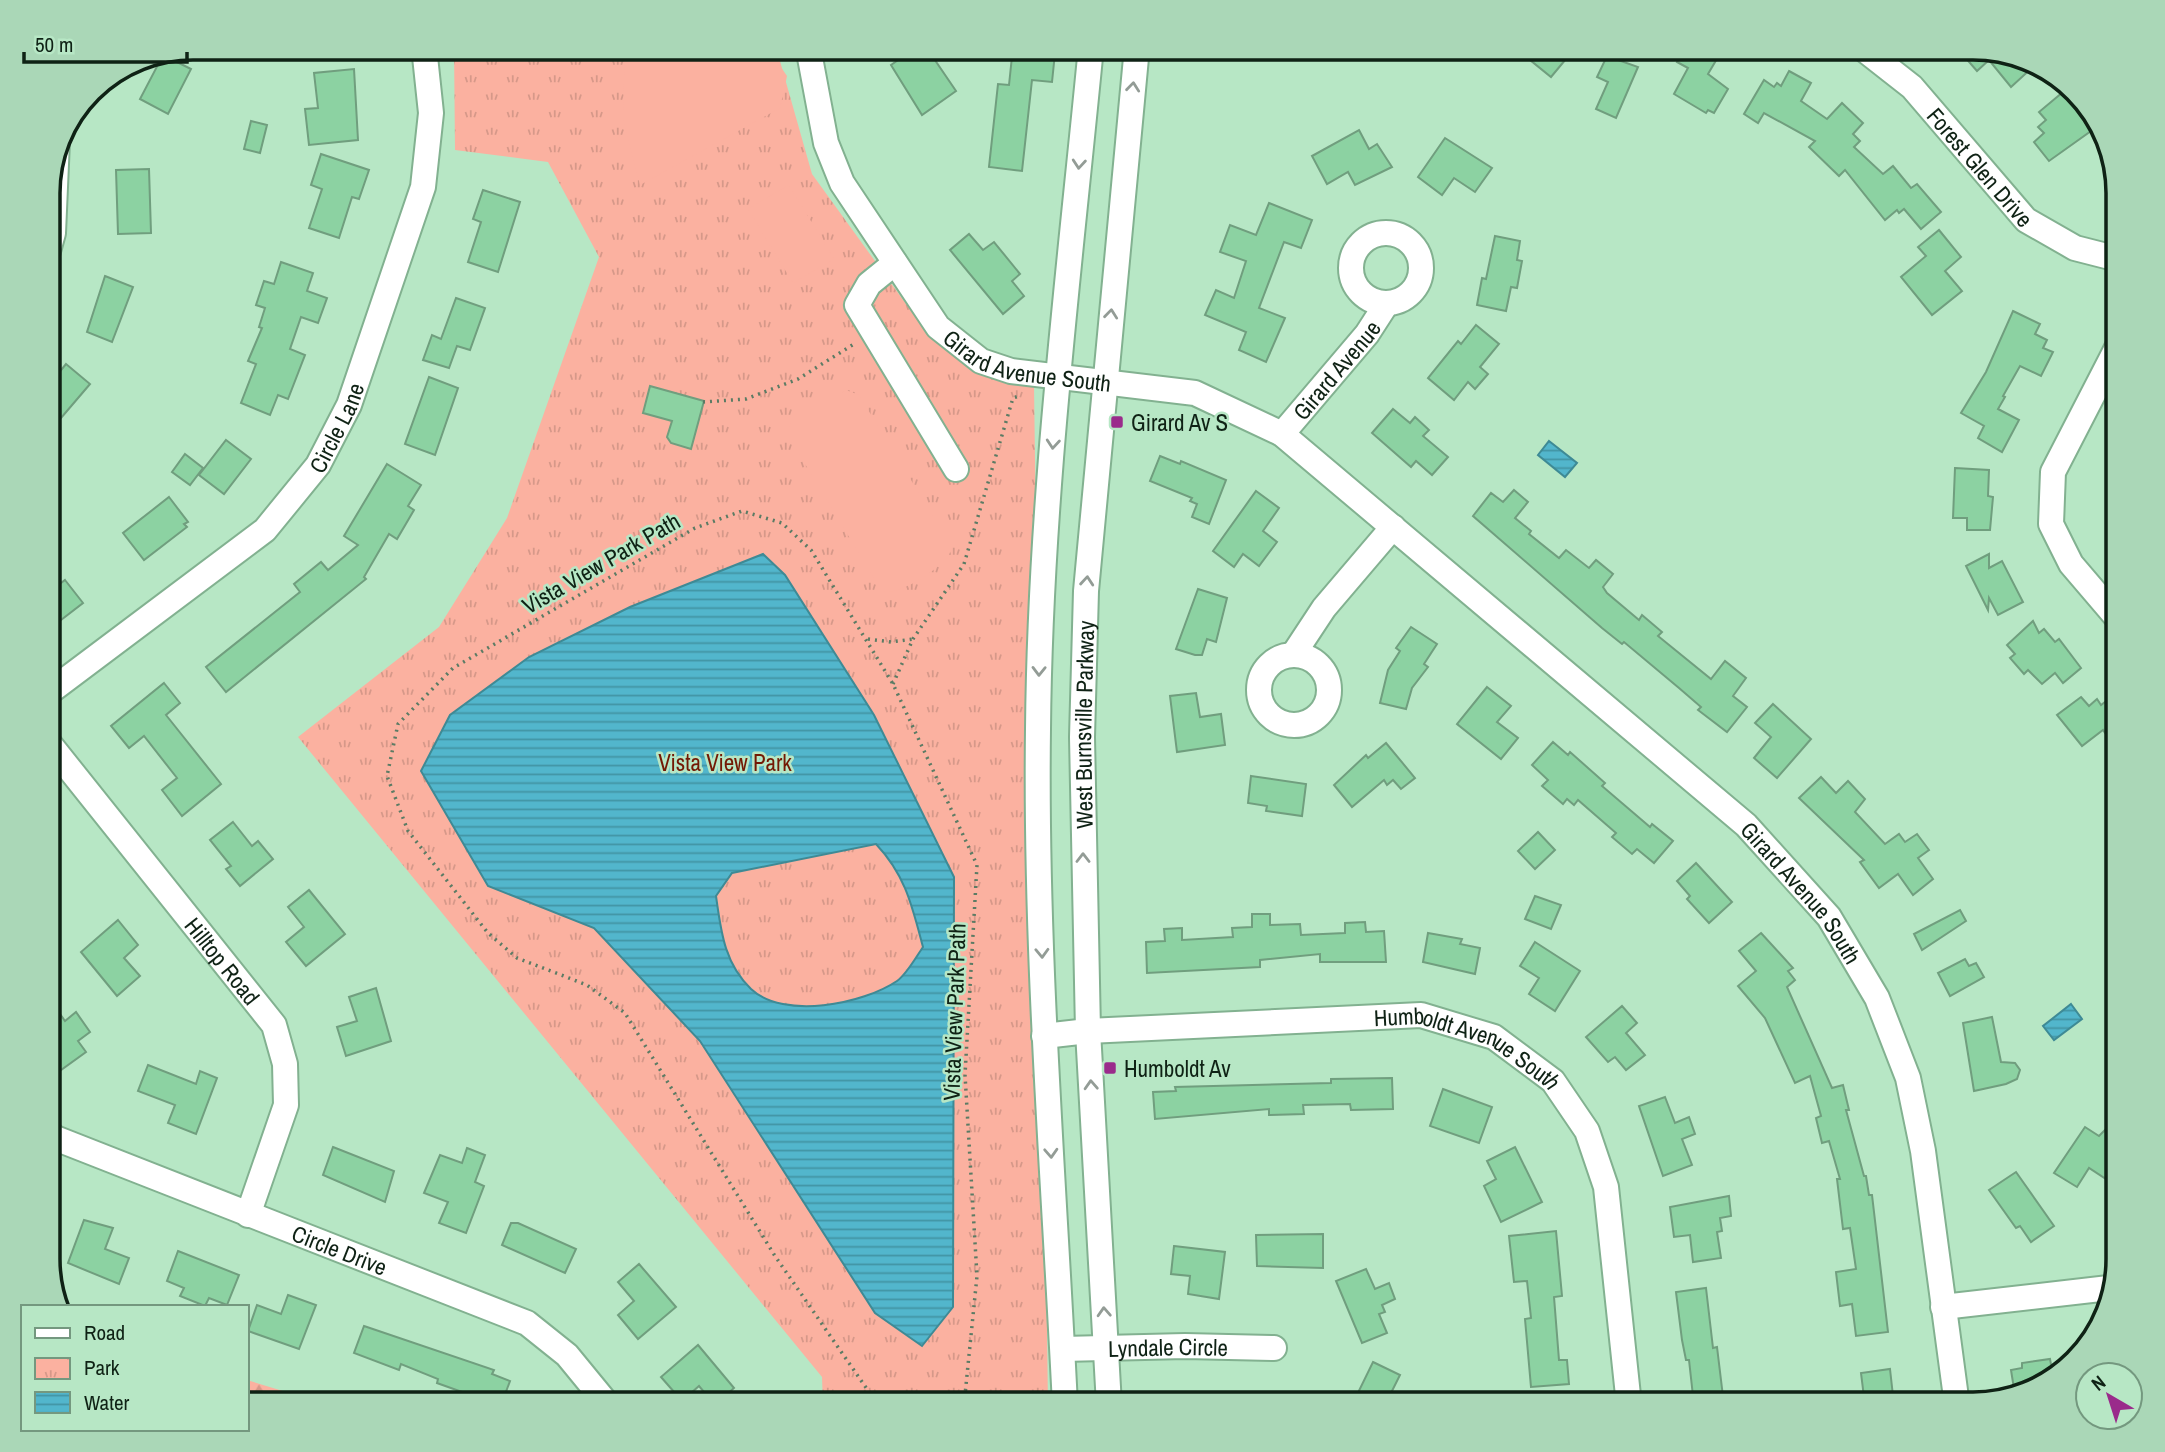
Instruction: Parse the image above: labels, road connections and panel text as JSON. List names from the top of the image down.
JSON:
{
  "streets": {
    "street": [
      "Forest Glen Drive",
      "Girard Avenue South",
      "Girard Avenue",
      "Circle Lane",
      "West Burnsville Parkway",
      "Hilltop Road",
      "Humboldt Avenue South",
      "Circle Drive",
      "Lyndale Circle"
    ],
    "path": ["Vista View Park Path"]
  },
  "crossings": [
    ["Girard Avenue South", "Girard Avenue"],
    ["Girard Avenue South", "West Burnsville Parkway"],
    ["West Burnsville Parkway", "Humboldt Avenue South"],
    ["West Burnsville Parkway", "Lyndale Circle"],
    ["Hilltop Road", "Circle Drive"]
  ],
  "parks": ["Vista View Park"],
  "places": {
    "transit": ["Girard Av S", "Humboldt Av"]
  },
  "legend": ["Road", "Park", "Water"],
  "scale_bar": "50 m",
  "north": "top left"
}
